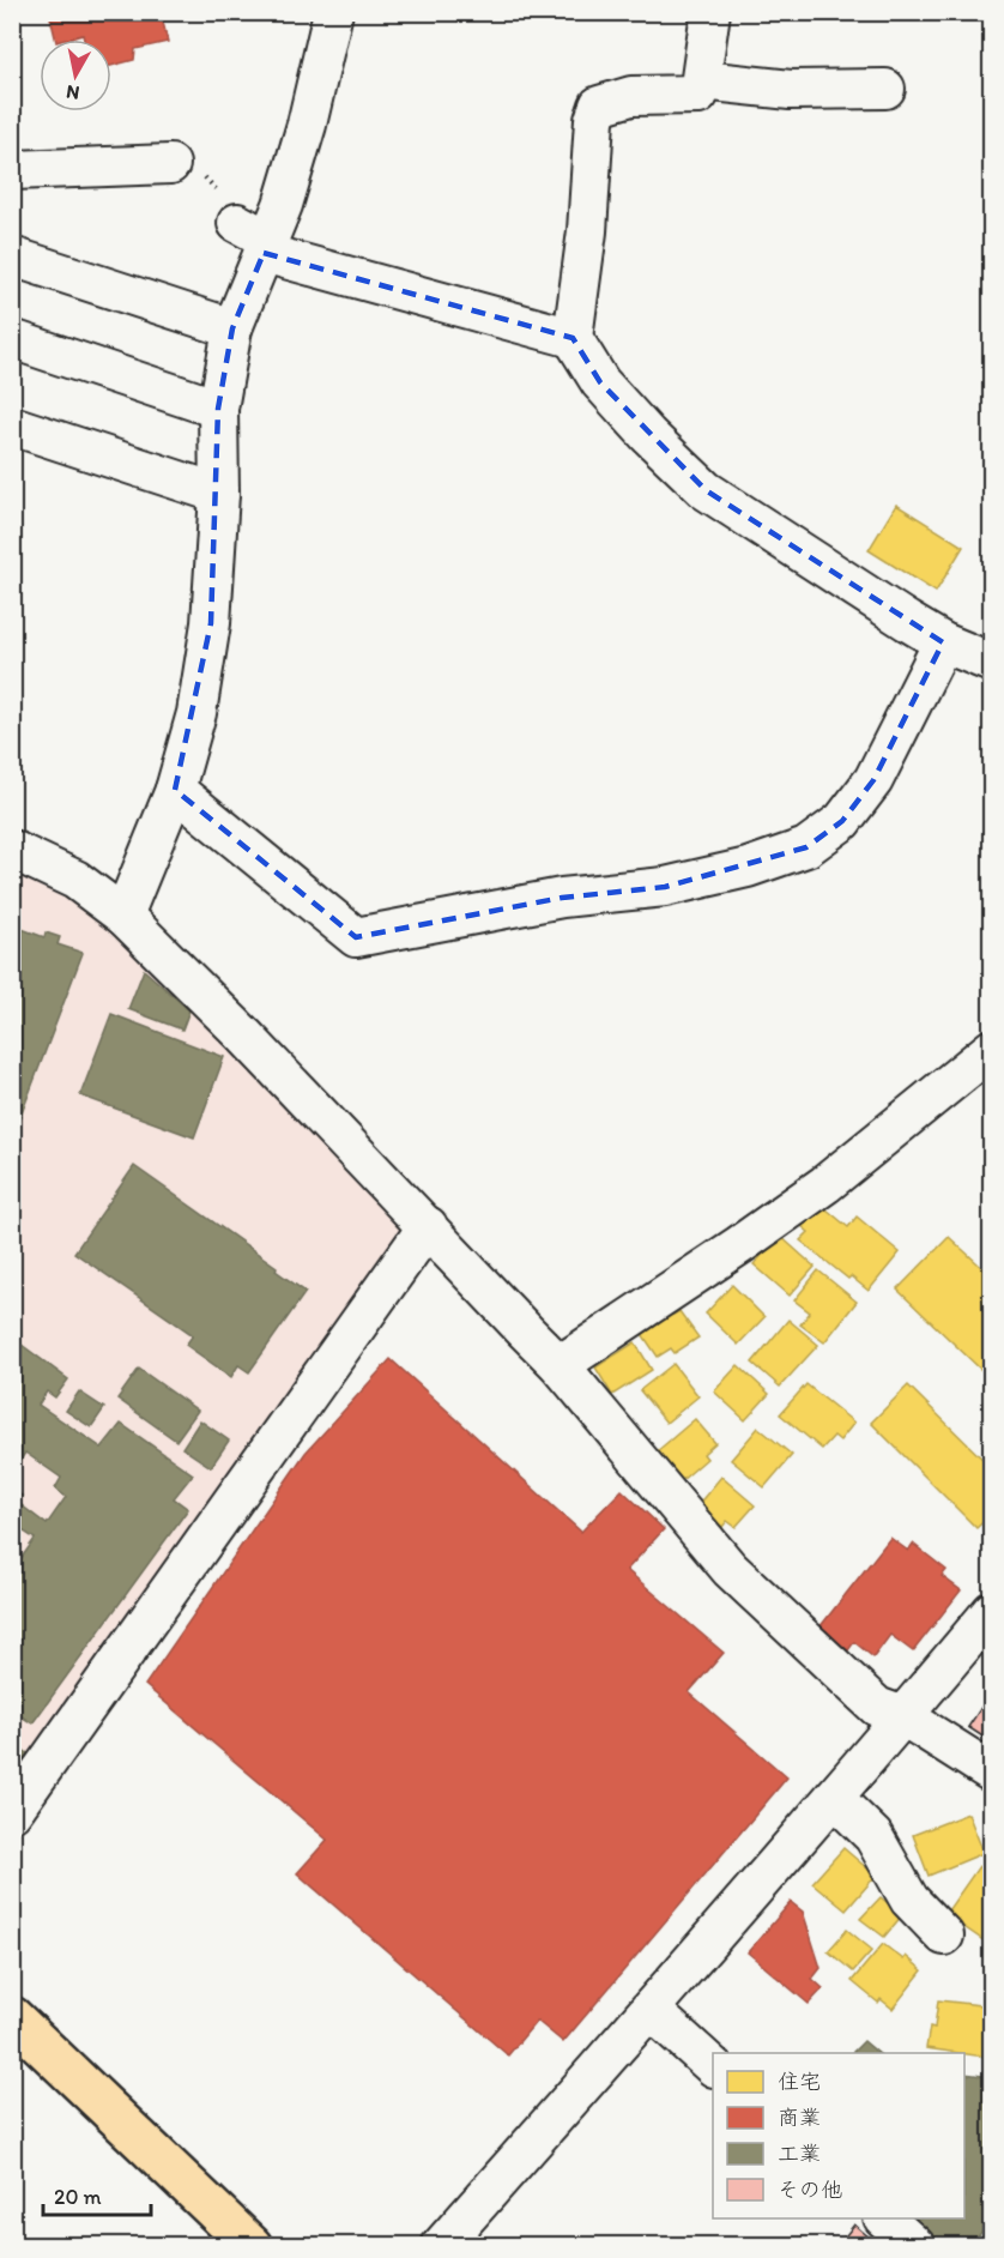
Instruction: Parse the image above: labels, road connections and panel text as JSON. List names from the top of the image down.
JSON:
{
  "legend": [
    "住宅",
    "商業",
    "工業",
    "その他"
  ],
  "scale_bar": "20 m",
  "north": "bottom"
}
